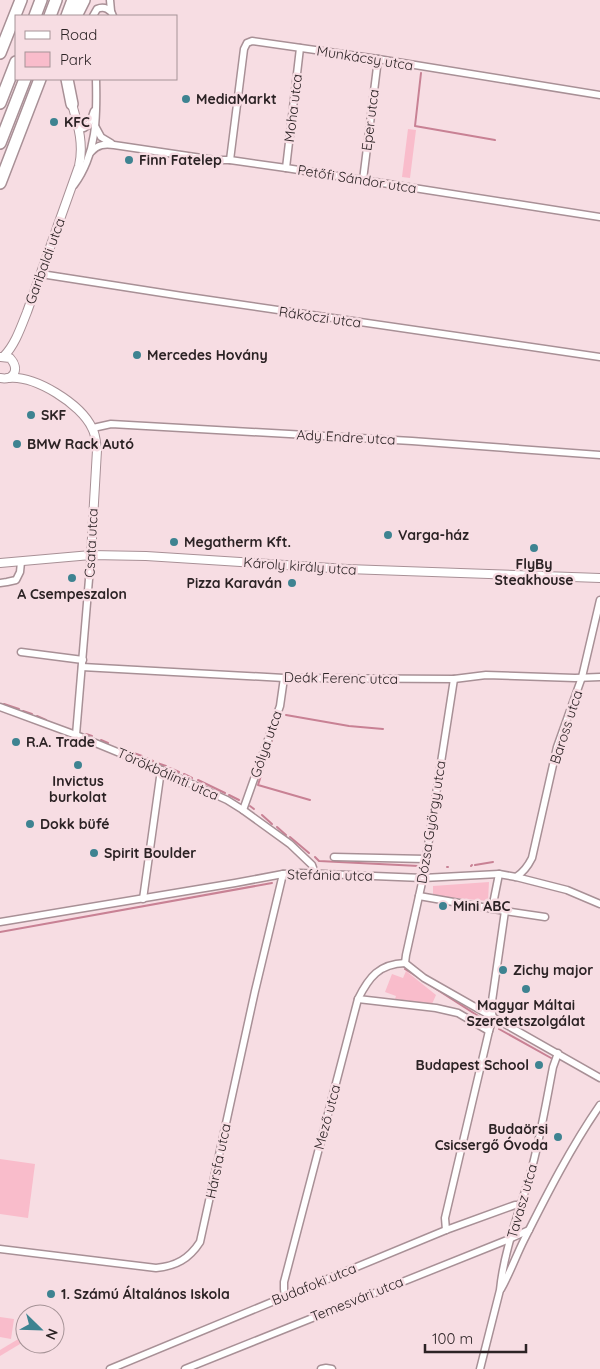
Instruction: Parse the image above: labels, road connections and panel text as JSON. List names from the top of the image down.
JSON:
{
  "streets": {
    "street": [
      "Munkácsy utca",
      "Moha utca",
      "Eper utca",
      "Petőfi Sándor utca",
      "Garibaldi utca",
      "Rákóczi utca",
      "Ady Endre utca",
      "Csata utca",
      "Károly király utca",
      "Deák Ferenc utca",
      "Baross utca",
      "Gólya utca",
      "Törökbálinti utca",
      "Dózsa György utca",
      "Stefánia utca",
      "Mező utca",
      "Hársfa utca",
      "Tavasz utca",
      "Budafoki utca",
      "Temesvári utca"
    ]
  },
  "crossings": [
    ["Munkácsy utca", "Moha utca"],
    ["Munkácsy utca", "Eper utca"],
    ["Munkácsy utca", "Petőfi Sándor utca"],
    ["Moha utca", "Petőfi Sándor utca"],
    ["Eper utca", "Petőfi Sándor utca"],
    ["Petőfi Sándor utca", "Garibaldi utca"],
    ["Garibaldi utca", "Rákóczi utca"],
    ["Garibaldi utca", "Csata utca"],
    ["Ady Endre utca", "Csata utca"],
    ["Csata utca", "Károly király utca"],
    ["Csata utca", "Deák Ferenc utca"],
    ["Csata utca", "Törökbálinti utca"],
    ["Deák Ferenc utca", "Baross utca"],
    ["Deák Ferenc utca", "Gólya utca"],
    ["Deák Ferenc utca", "Dózsa György utca"],
    ["Baross utca", "Stefánia utca"],
    ["Gólya utca", "Törökbálinti utca"],
    ["Törökbálinti utca", "Stefánia utca"],
    ["Dózsa György utca", "Stefánia utca"],
    ["Dózsa György utca", "Mező utca"],
    ["Stefánia utca", "Hársfa utca"],
    ["Mező utca", "Budafoki utca"],
    ["Tavasz utca", "Budafoki utca"],
    ["Tavasz utca", "Temesvári utca"]
  ],
  "places": [
    "MediaMarkt",
    "KFC",
    "Finn Fatelep",
    "Mercedes Hovány",
    "SKF",
    "BMW Rack Autó",
    "Varga-ház",
    "Megatherm Kft.",
    "FlyBy Steakhouse",
    "A Csempeszalon",
    "Pizza Karaván",
    "R.A. Trade",
    "Invictus burkolat",
    "Dokk büfé",
    "Spirit Boulder",
    "Mini ABC",
    "Zichy major",
    "Magyar Máltai Szeretetszolgálat",
    "Budapest School",
    "Budaörsi Csicsergő Óvoda",
    "1. Számú Általános Iskola"
  ],
  "legend": ["Road", "Park"],
  "scale_bar": "100 m",
  "north": "bottom right"
}
